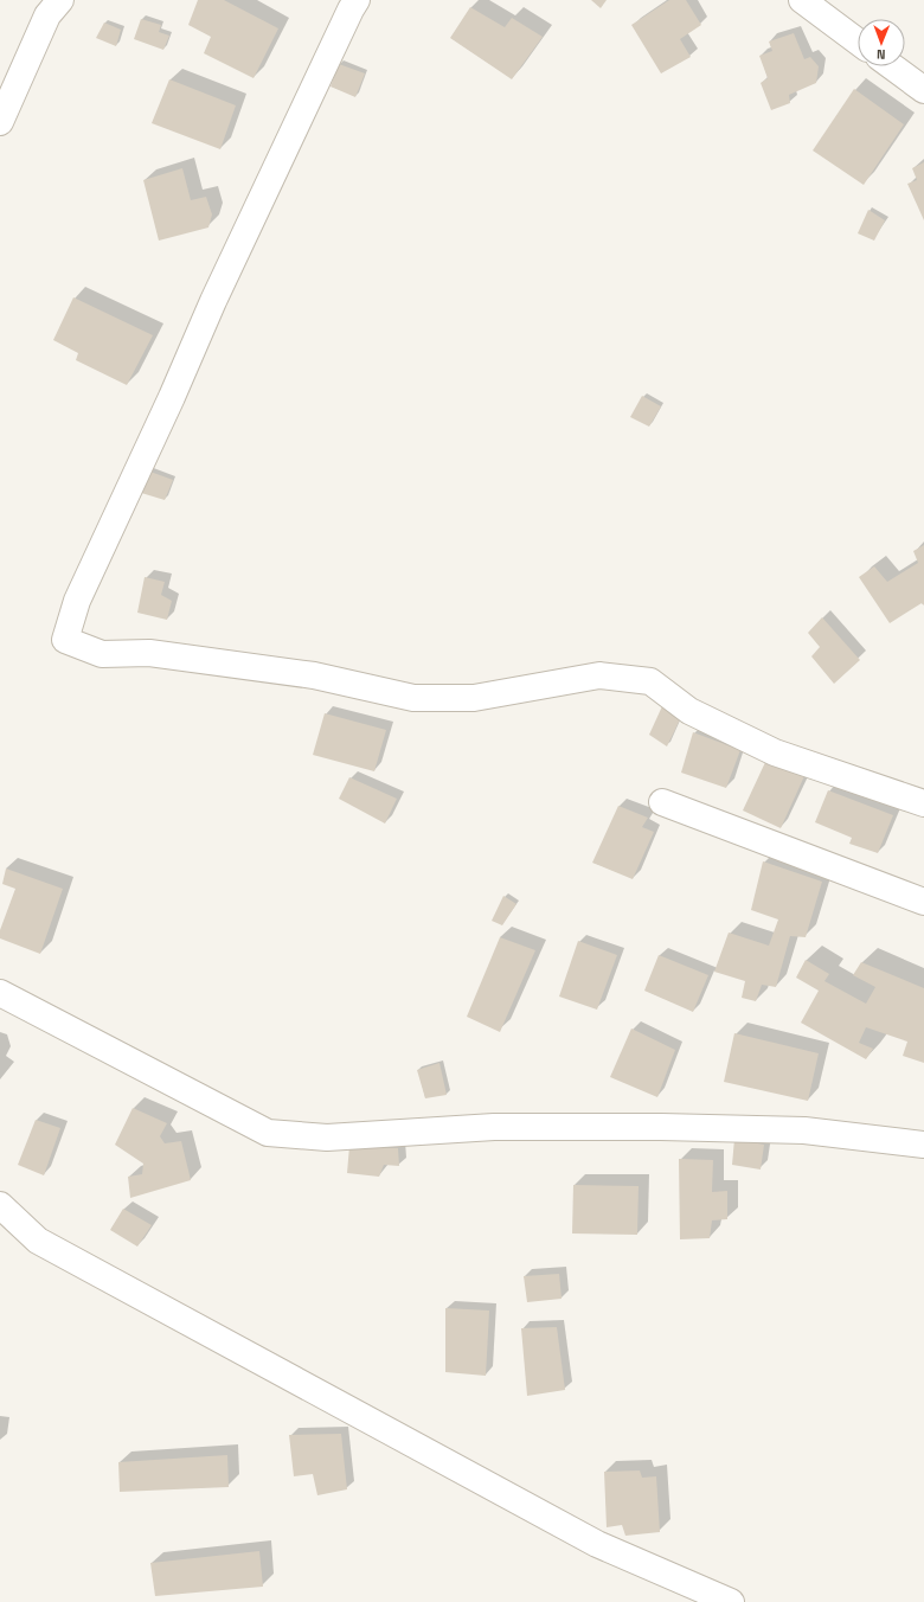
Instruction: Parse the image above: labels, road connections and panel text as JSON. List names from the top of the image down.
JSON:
{
  "north": "bottom"
}
